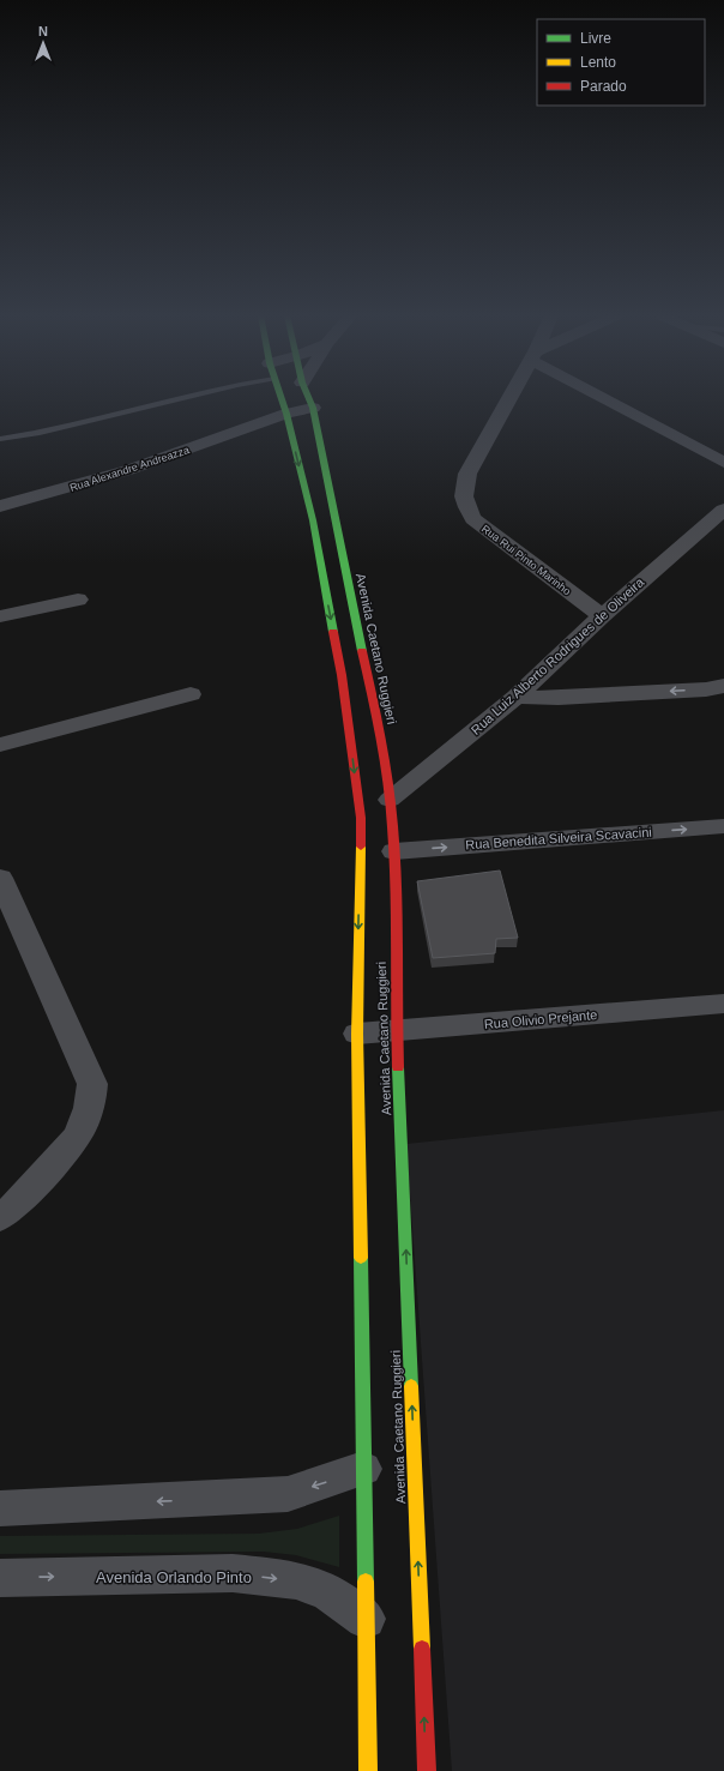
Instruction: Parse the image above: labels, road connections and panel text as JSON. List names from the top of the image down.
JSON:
{
  "streets": {
    "main road": ["Avenida Caetano Ruggieri"],
    "street": [
      "Rua Alexandre Andreazza",
      "Rua Rui Pinto Marinho",
      "Rua Luiz Alberto Rodrigues de Oliveira",
      "Rua Benedita Silveira Scavacini",
      "Rua Olivio Prejante",
      "Avenida Orlando Pinto"
    ]
  },
  "crossings": [
    ["Rua Alexandre Andreazza", "Avenida Caetano Ruggieri"],
    ["Rua Rui Pinto Marinho", "Rua Luiz Alberto Rodrigues de Oliveira"],
    ["Avenida Caetano Ruggieri", "Rua Luiz Alberto Rodrigues de Oliveira"],
    ["Avenida Caetano Ruggieri", "Rua Benedita Silveira Scavacini"],
    ["Avenida Caetano Ruggieri", "Rua Olivio Prejante"],
    ["Avenida Caetano Ruggieri", "Avenida Orlando Pinto"]
  ],
  "legend": ["Livre", "Lento", "Parado"],
  "north": "top"
}
